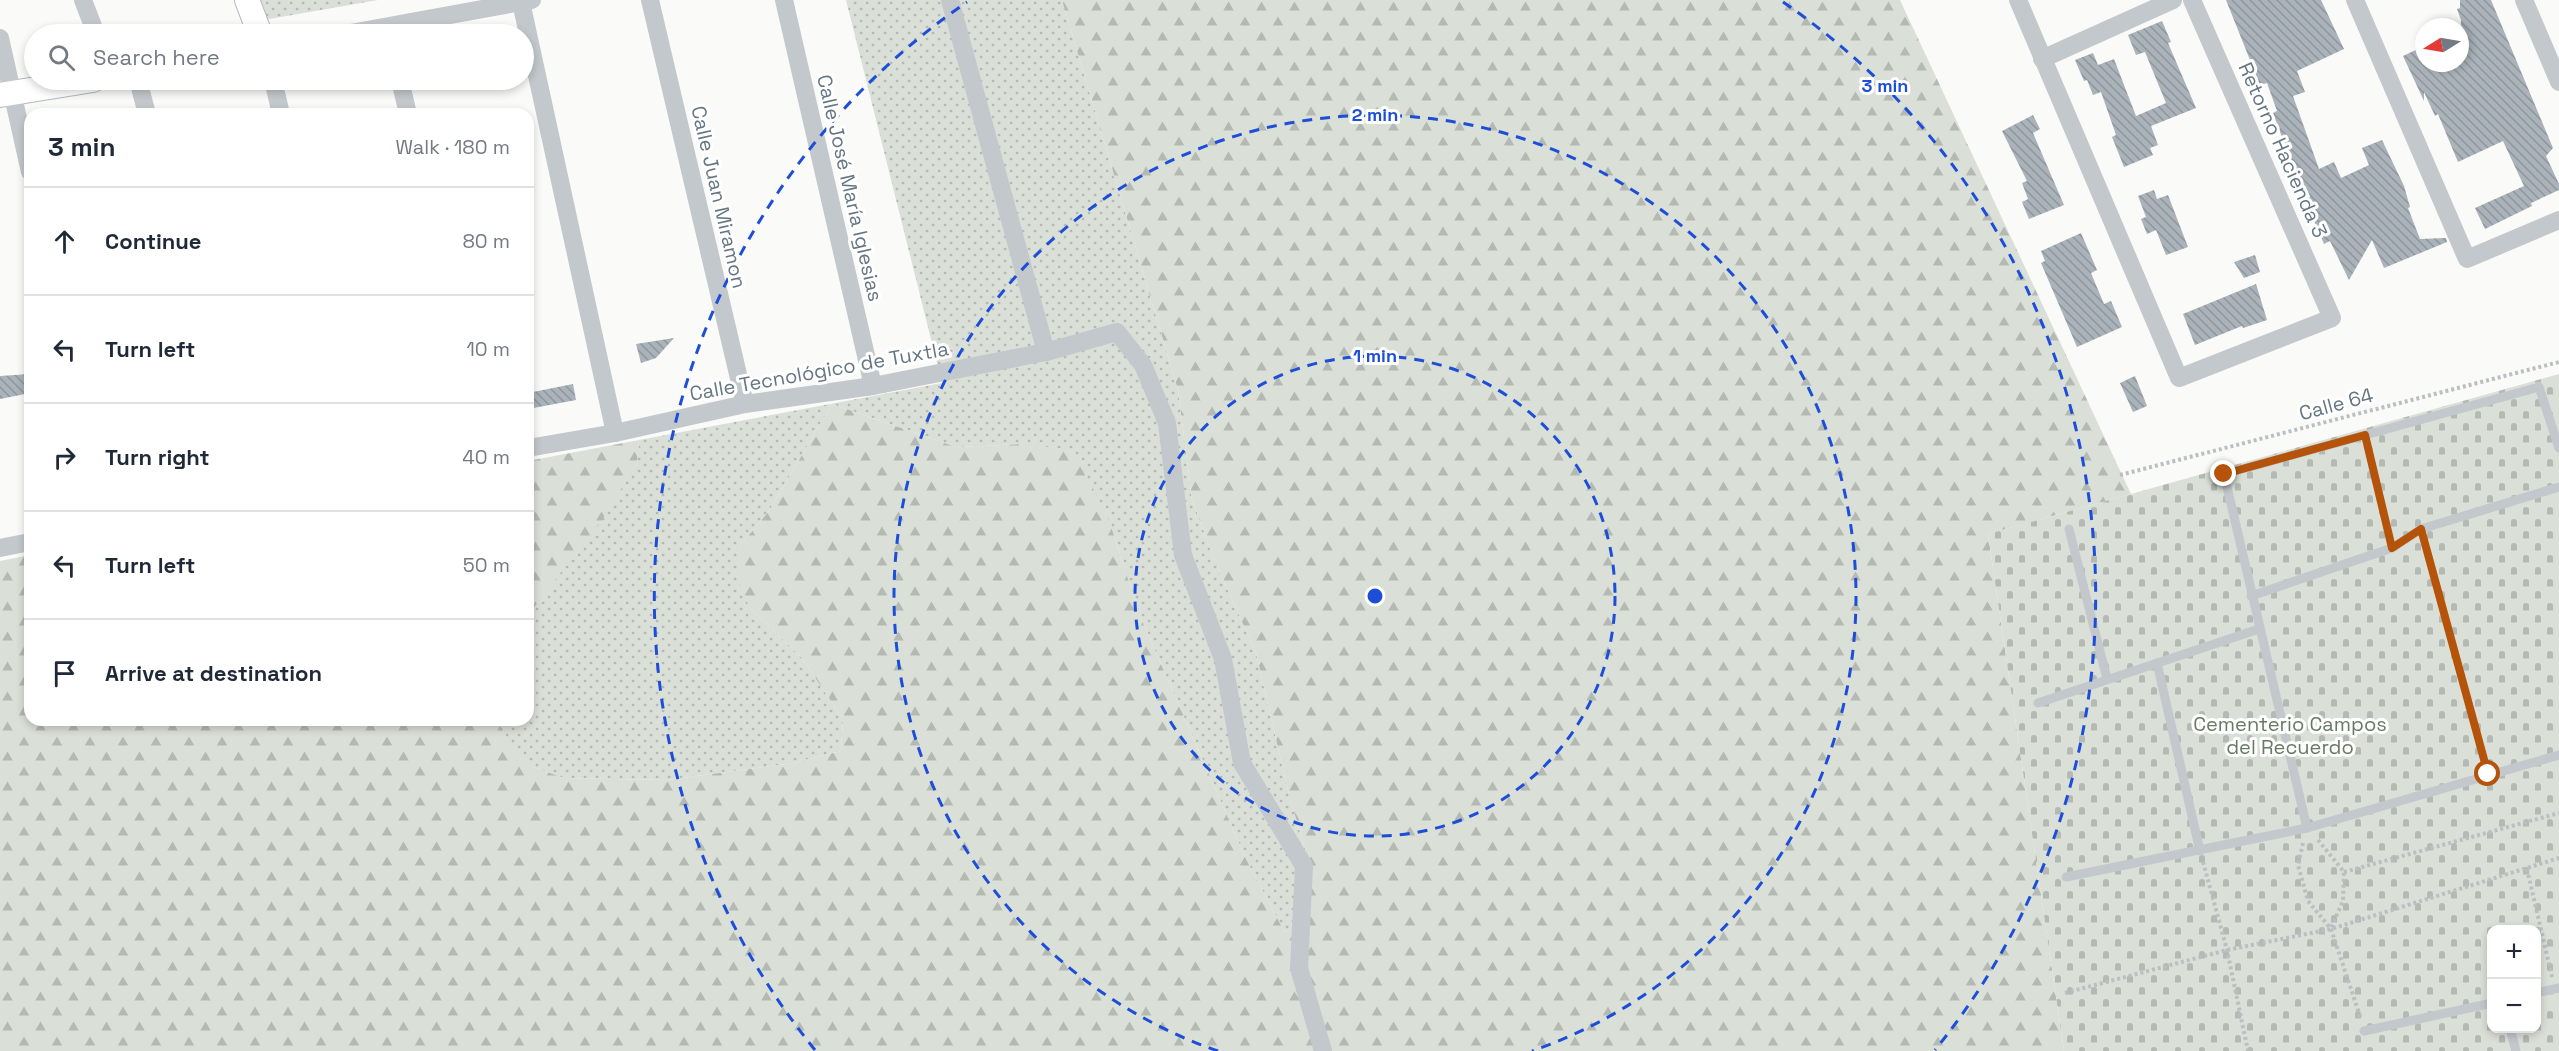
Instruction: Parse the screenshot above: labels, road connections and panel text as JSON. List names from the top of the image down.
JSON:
{
  "streets": {
    "street": [
      "Retorno Hacienda 3",
      "Calle José María Iglesias",
      "Calle Juan Miramon",
      "Calle Tecnológico de Tuxtla"
    ],
    "path": ["Calle 64"]
  },
  "crossings": [
    ["Calle José María Iglesias", "Calle Tecnológico de Tuxtla"],
    ["Calle Juan Miramon", "Calle Tecnológico de Tuxtla"]
  ],
  "parks": ["Cementerio Campos del Recuerdo"],
  "north": "left",
  "page": {
    "search": "Search here",
    "heading": ["3 min", "Walk · 180 m"],
    "list": [
      ["Continue", "80 m"],
      ["Turn left", "10 m"],
      ["Turn right", "40 m"],
      ["Turn left", "50 m"],
      "Arrive at destination"
    ],
    "map_buttons": ["+", "−"]
  },
  "rings": ["3 min", "2 min", "1 min"]
}
